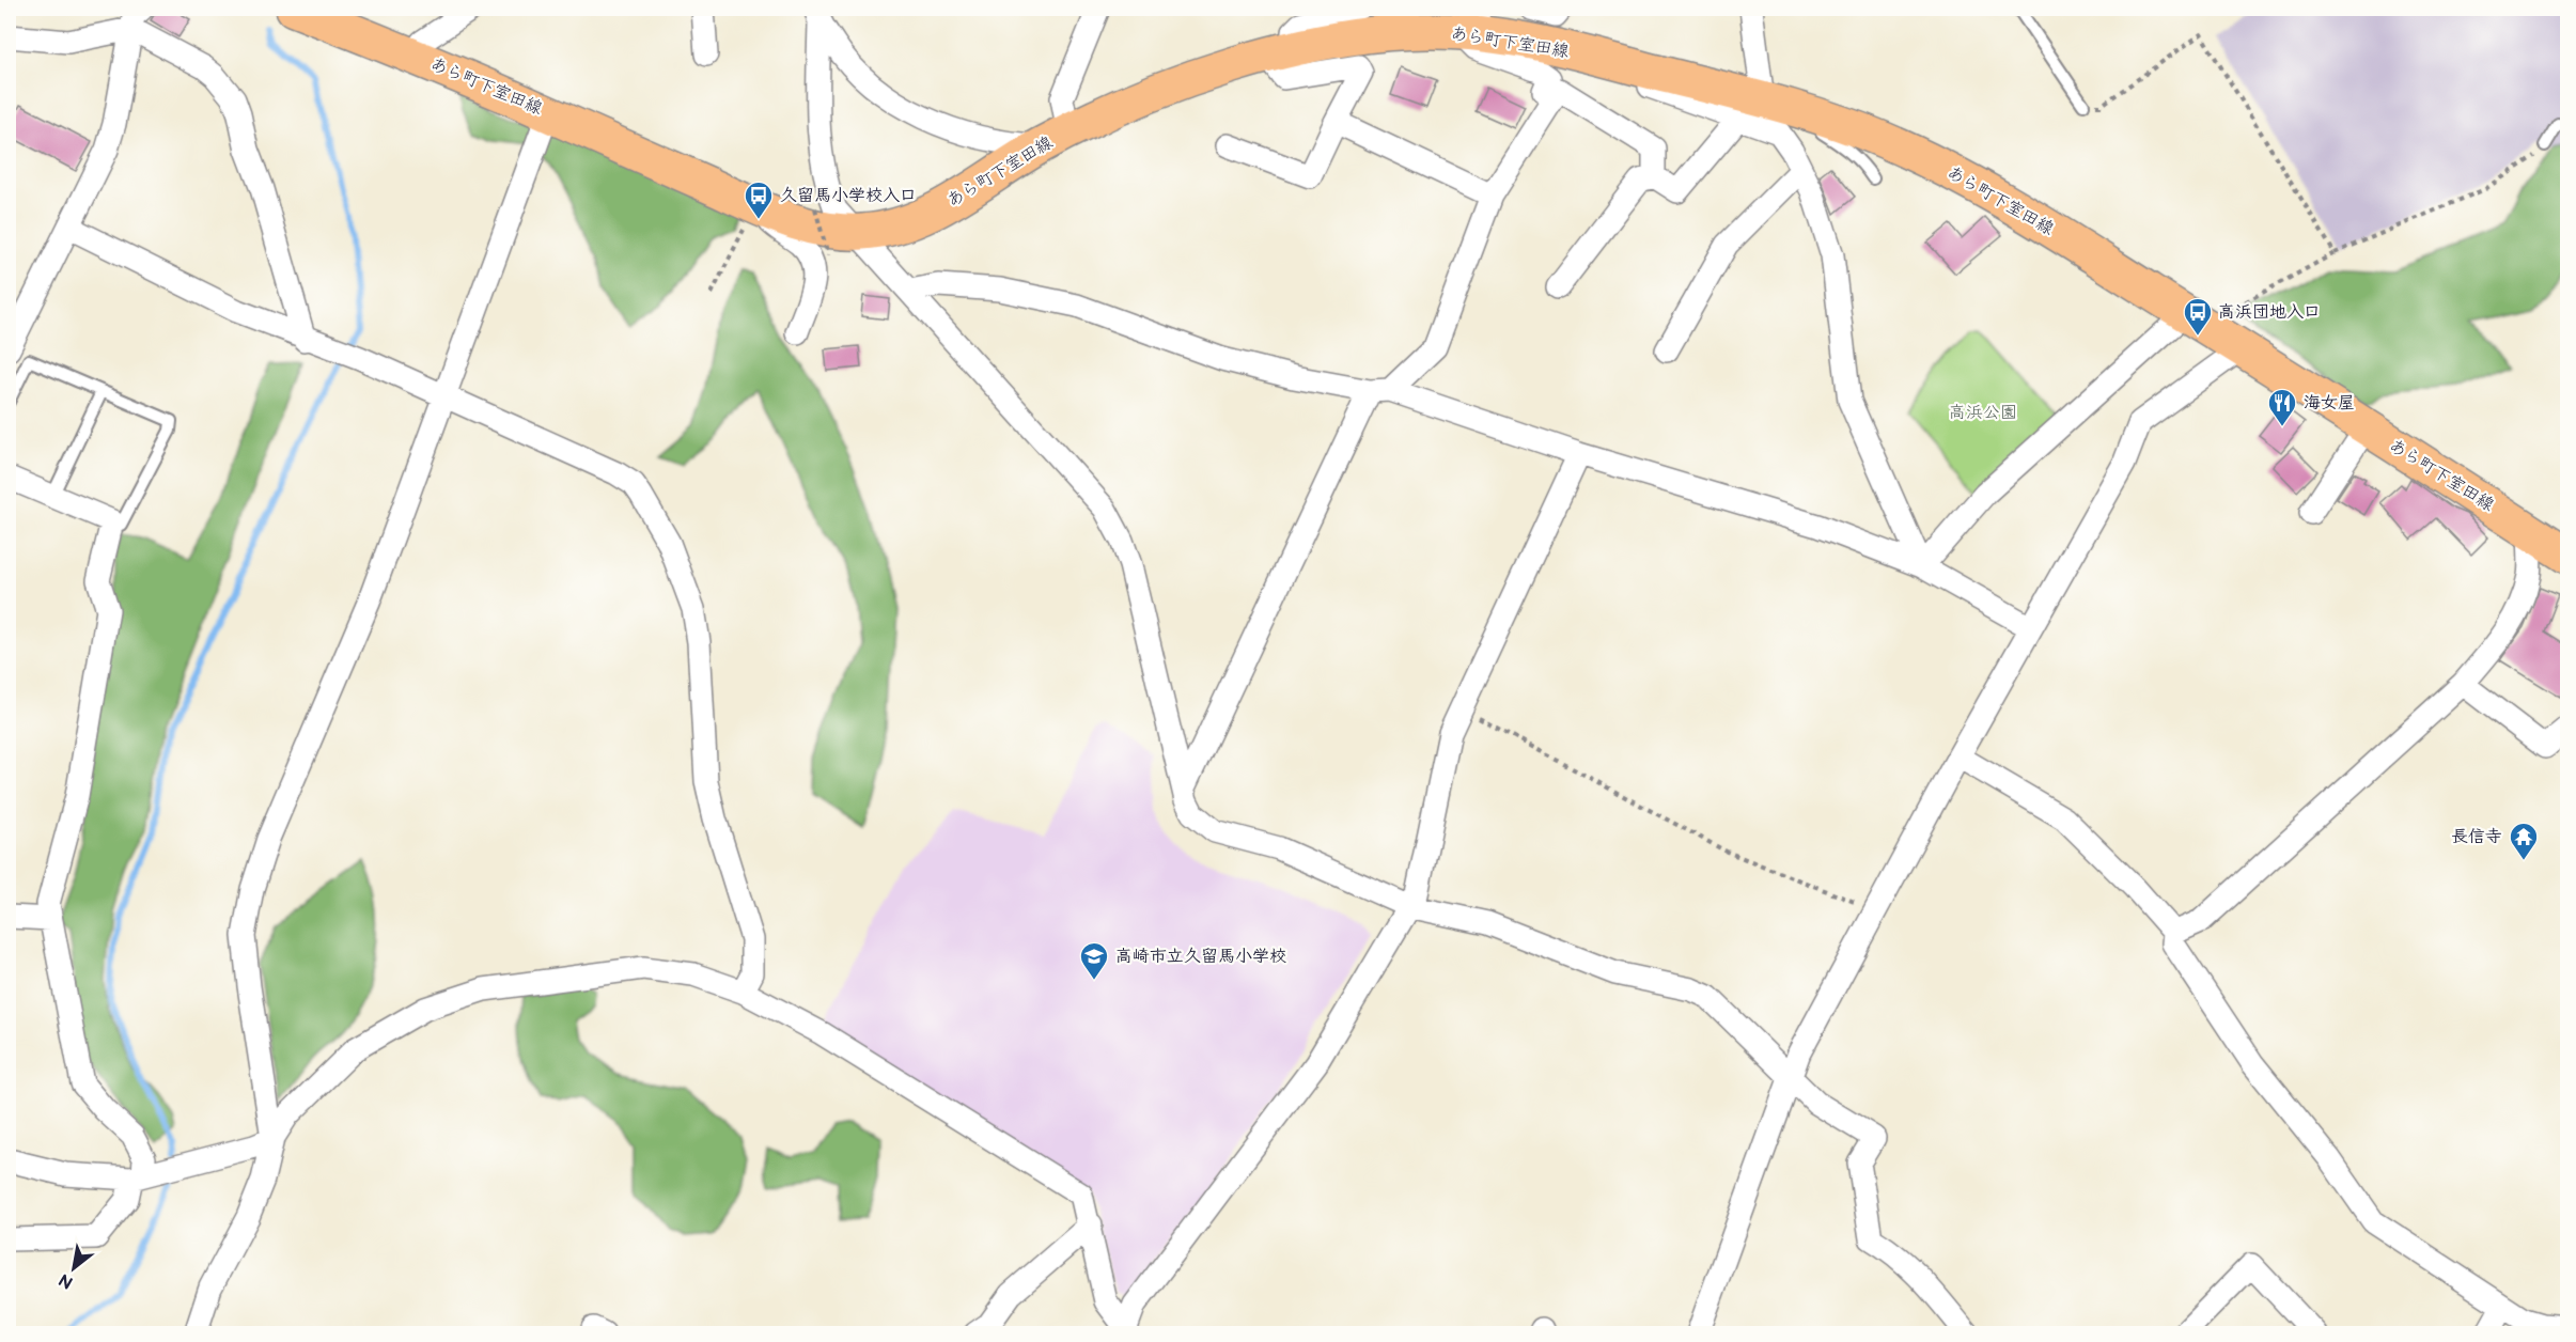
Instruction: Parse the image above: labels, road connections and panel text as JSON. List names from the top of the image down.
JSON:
{
  "streets": {
    "main road": ["あら町下室田線"]
  },
  "parks": ["高浜公園"],
  "places": {
    "bus stop": ["久留馬小学校入口", "高浜団地入口"],
    "restaurant": ["海女屋"],
    "temple": ["長信寺"],
    "school or university": ["高崎市立久留馬小学校"]
  },
  "north": "bottom left"
}
